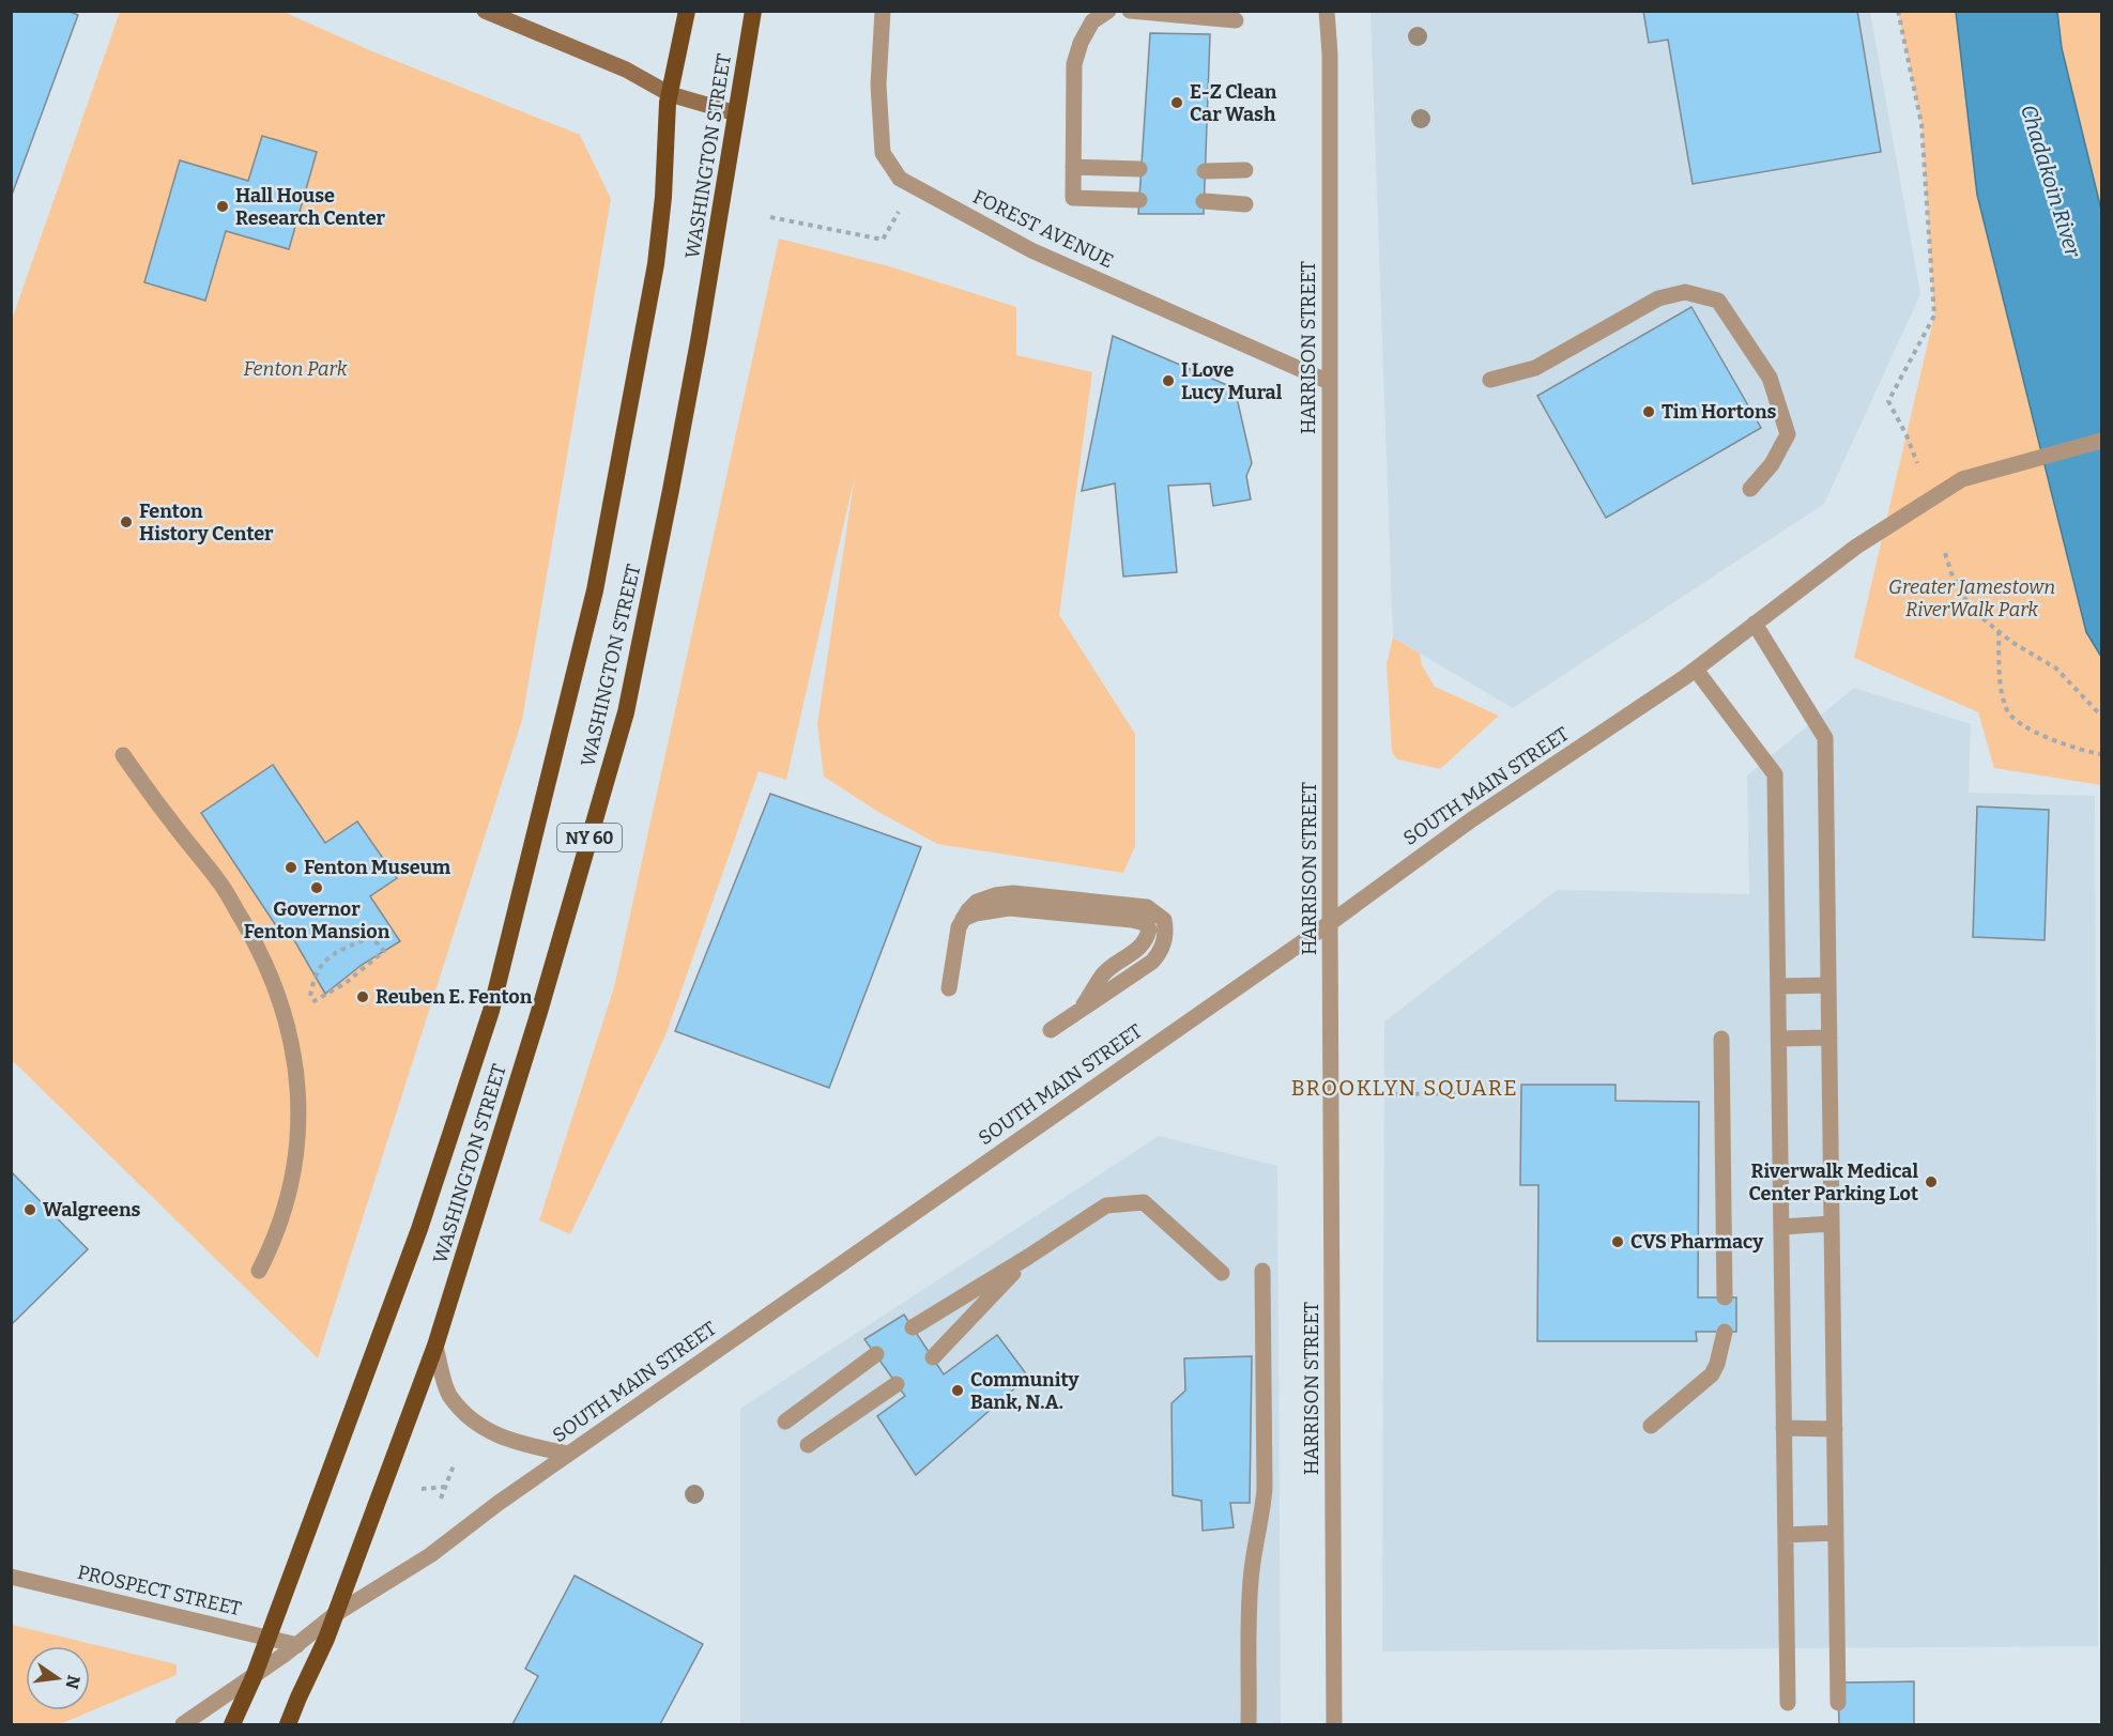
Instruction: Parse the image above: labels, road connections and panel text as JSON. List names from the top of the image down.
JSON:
{
  "streets": {
    "highway": ["WASHINGTON STREET", "NY 60"],
    "street": [
      "FOREST AVENUE",
      "HARRISON STREET",
      "SOUTH MAIN STREET",
      "PROSPECT STREET"
    ]
  },
  "crossings": [
    ["WASHINGTON STREET", "SOUTH MAIN STREET"],
    ["WASHINGTON STREET", "NY 60"],
    ["WASHINGTON STREET", "PROSPECT STREET"],
    ["FOREST AVENUE", "HARRISON STREET"],
    ["HARRISON STREET", "SOUTH MAIN STREET"],
    ["SOUTH MAIN STREET", "NY 60"],
    ["SOUTH MAIN STREET", "PROSPECT STREET"],
    ["NY 60", "PROSPECT STREET"]
  ],
  "districts": ["BROOKLYN SQUARE"],
  "water": ["Chadakoin River"],
  "parks": ["Fenton Park", "Greater Jamestown RiverWalk Park"],
  "places": [
    "E-Z Clean Car Wash",
    "Hall House Research Center",
    "I Love Lucy Mural",
    "Tim Hortons",
    "Fenton History Center",
    "Fenton Museum",
    "Governor Fenton Mansion",
    "Reuben E. Fenton",
    "Riverwalk Medical Center Parking Lot",
    "Walgreens",
    "CVS Pharmacy",
    "Community Bank, N.A."
  ],
  "north": "right"
}
